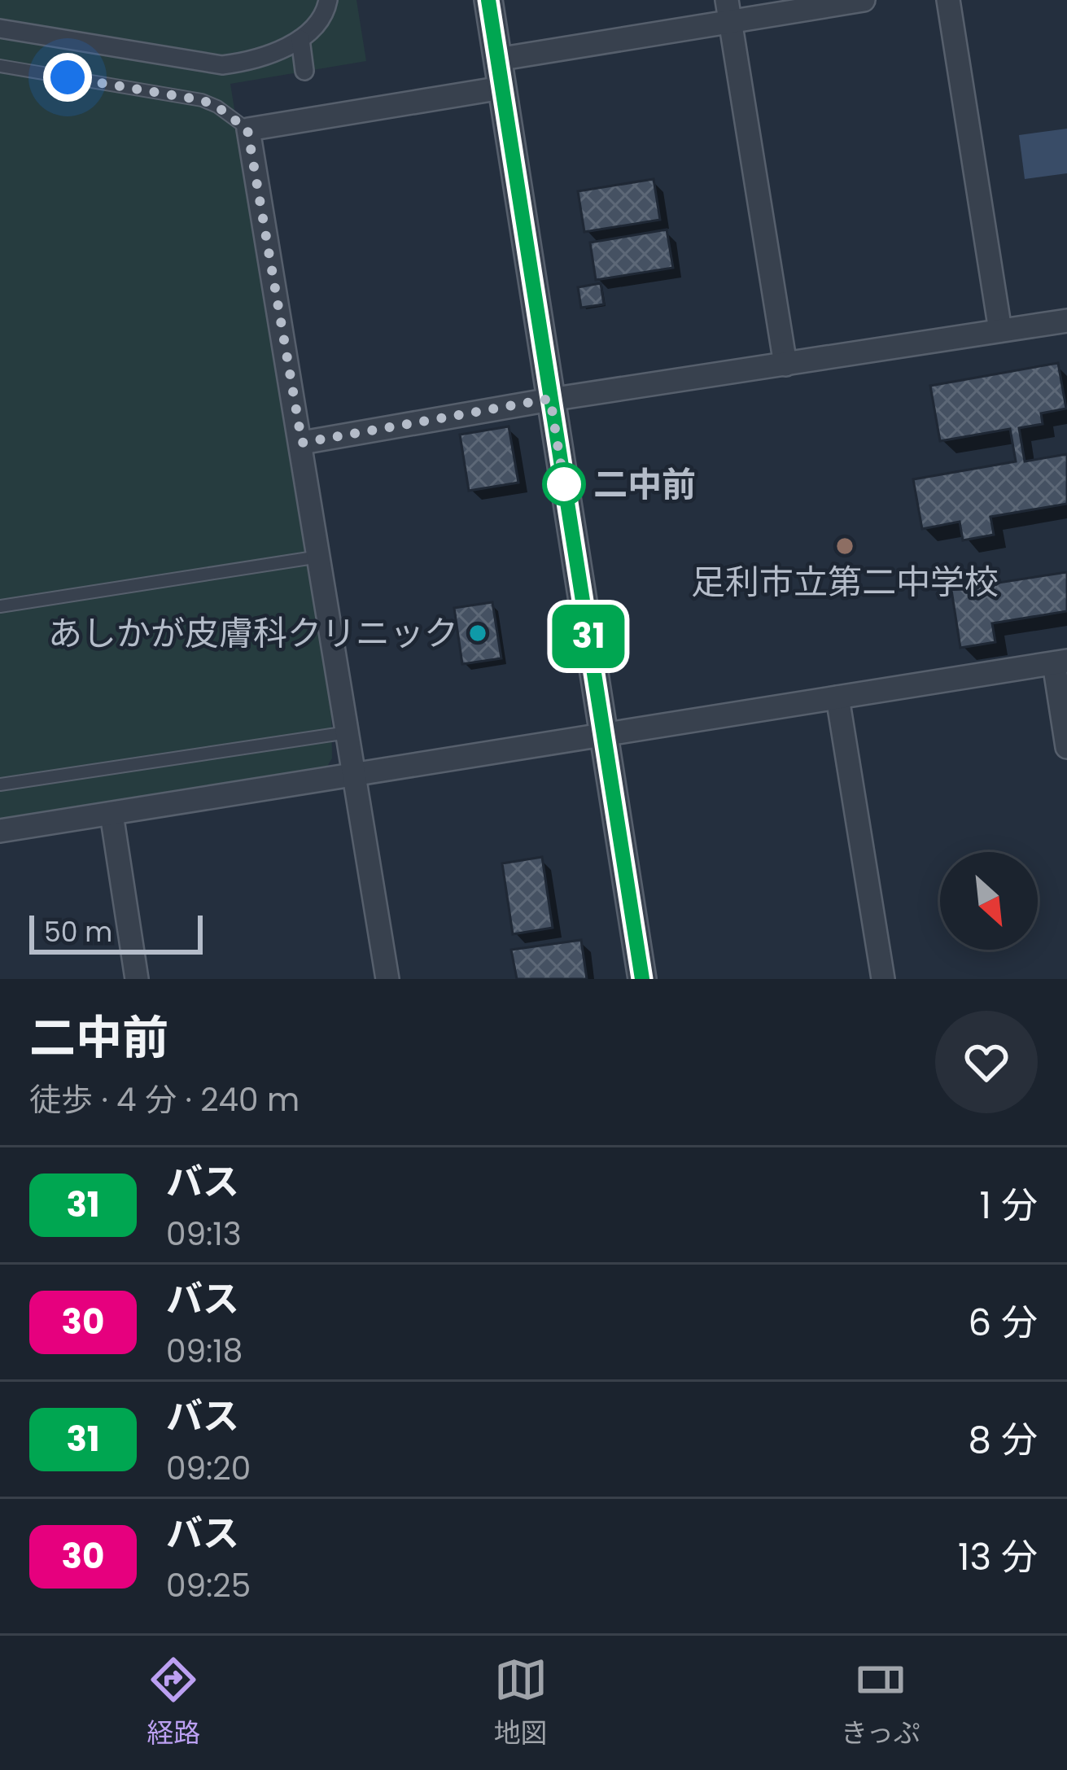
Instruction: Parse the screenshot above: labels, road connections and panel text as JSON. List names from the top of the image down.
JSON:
{
  "places": ["二中前", "足利市立第二中学校", "あしかが皮膚科クリニック"],
  "lines": ["bus line 31"],
  "scale_bar": "50 m",
  "north": "bottom right",
  "page": {
    "on_map": "31",
    "scale": "50 m",
    "heading": ["二中前", "徒歩 · 4 分 · 240 m"],
    "list": [
      {
        "mark": "31",
        "name": "バス",
        "note": "09:13",
        "value": "1 分"
      },
      {
        "mark": "30",
        "name": "バス",
        "note": "09:18",
        "value": "6 分"
      },
      {
        "mark": "31",
        "name": "バス",
        "note": "09:20",
        "value": "8 分"
      },
      {
        "mark": "30",
        "name": "バス",
        "note": "09:25",
        "value": "13 分"
      }
    ],
    "tabs": ["経路", "地図", "きっぷ"]
  }
}
